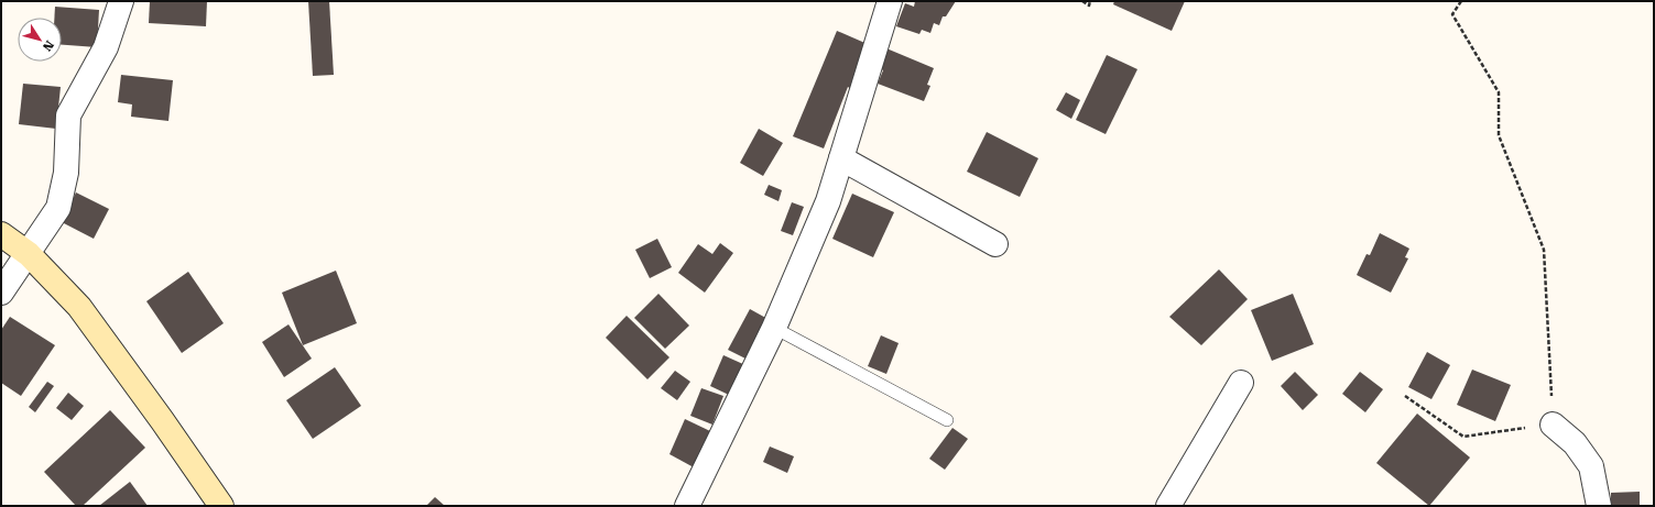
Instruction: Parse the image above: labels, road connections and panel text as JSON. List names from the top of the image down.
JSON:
{
  "north": "bottom right"
}
